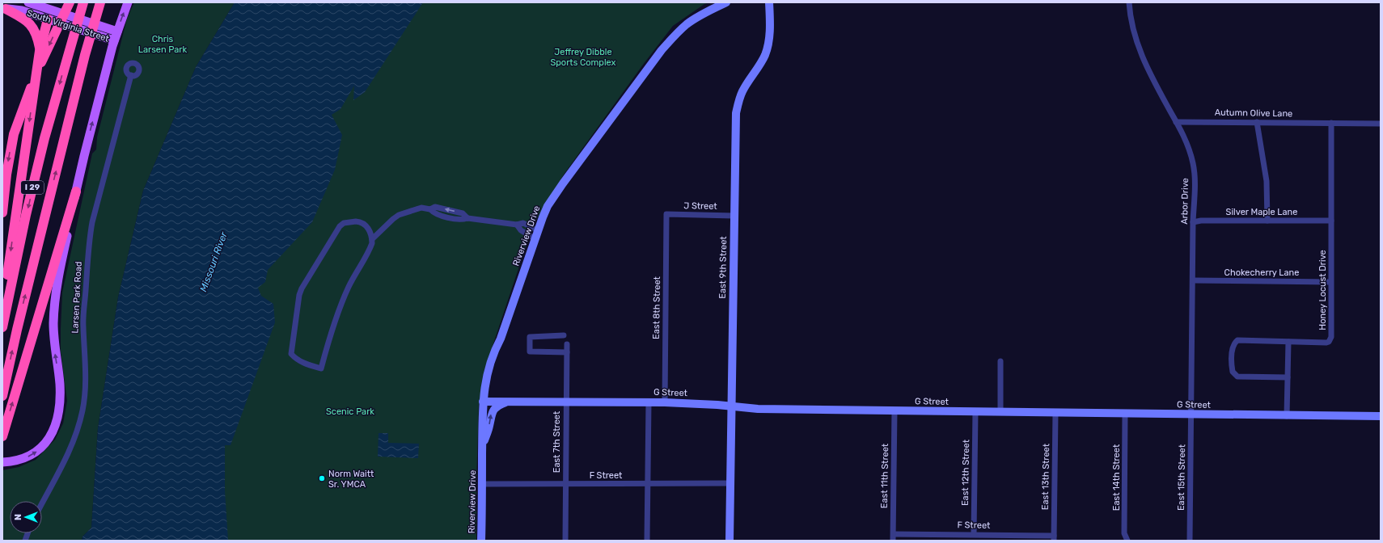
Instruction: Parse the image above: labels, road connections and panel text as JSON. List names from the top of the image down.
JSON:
{
  "streets": {
    "highway": ["I 29"],
    "main road": [
      "South Virginia Street",
      "Riverview Drive",
      "East 9th Street",
      "G Street"
    ],
    "street": [
      "Autumn Olive Lane",
      "Arbor Drive",
      "J Street",
      "Silver Maple Lane",
      "Chokecherry Lane",
      "Honey Locust Drive",
      "Larsen Park Road",
      "East 8th Street",
      "East 7th Street",
      "East 12th Street",
      "F Street",
      "East 11th Street",
      "East 13th Street",
      "East 14th Street",
      "East 15th Street"
    ]
  },
  "crossings": [
    ["Autumn Olive Lane", "Arbor Drive"],
    ["Autumn Olive Lane", "Honey Locust Drive"],
    ["Arbor Drive", "Silver Maple Lane"],
    ["Arbor Drive", "Chokecherry Lane"],
    ["Arbor Drive", "G Street"],
    ["Arbor Drive", "East 15th Street"],
    ["J Street", "East 9th Street"],
    ["J Street", "East 8th Street"],
    ["Silver Maple Lane", "Honey Locust Drive"],
    ["Riverview Drive", "G Street"],
    ["Riverview Drive", "F Street"],
    ["East 9th Street", "G Street"],
    ["East 9th Street", "F Street"],
    ["Chokecherry Lane", "Honey Locust Drive"],
    ["East 8th Street", "G Street"],
    ["G Street", "East 7th Street"],
    ["G Street", "East 12th Street"],
    ["G Street", "East 11th Street"],
    ["G Street", "East 13th Street"],
    ["G Street", "East 14th Street"],
    ["G Street", "East 15th Street"],
    ["East 7th Street", "F Street"],
    ["East 12th Street", "F Street"],
    ["F Street", "East 11th Street"],
    ["F Street", "East 13th Street"]
  ],
  "water": ["Missouri River"],
  "parks": ["Chris Larsen Park", "Jeffrey Dibble Sports Complex", "Scenic Park"],
  "places": ["Norm Waitt Sr. YMCA"],
  "north": "left"
}
